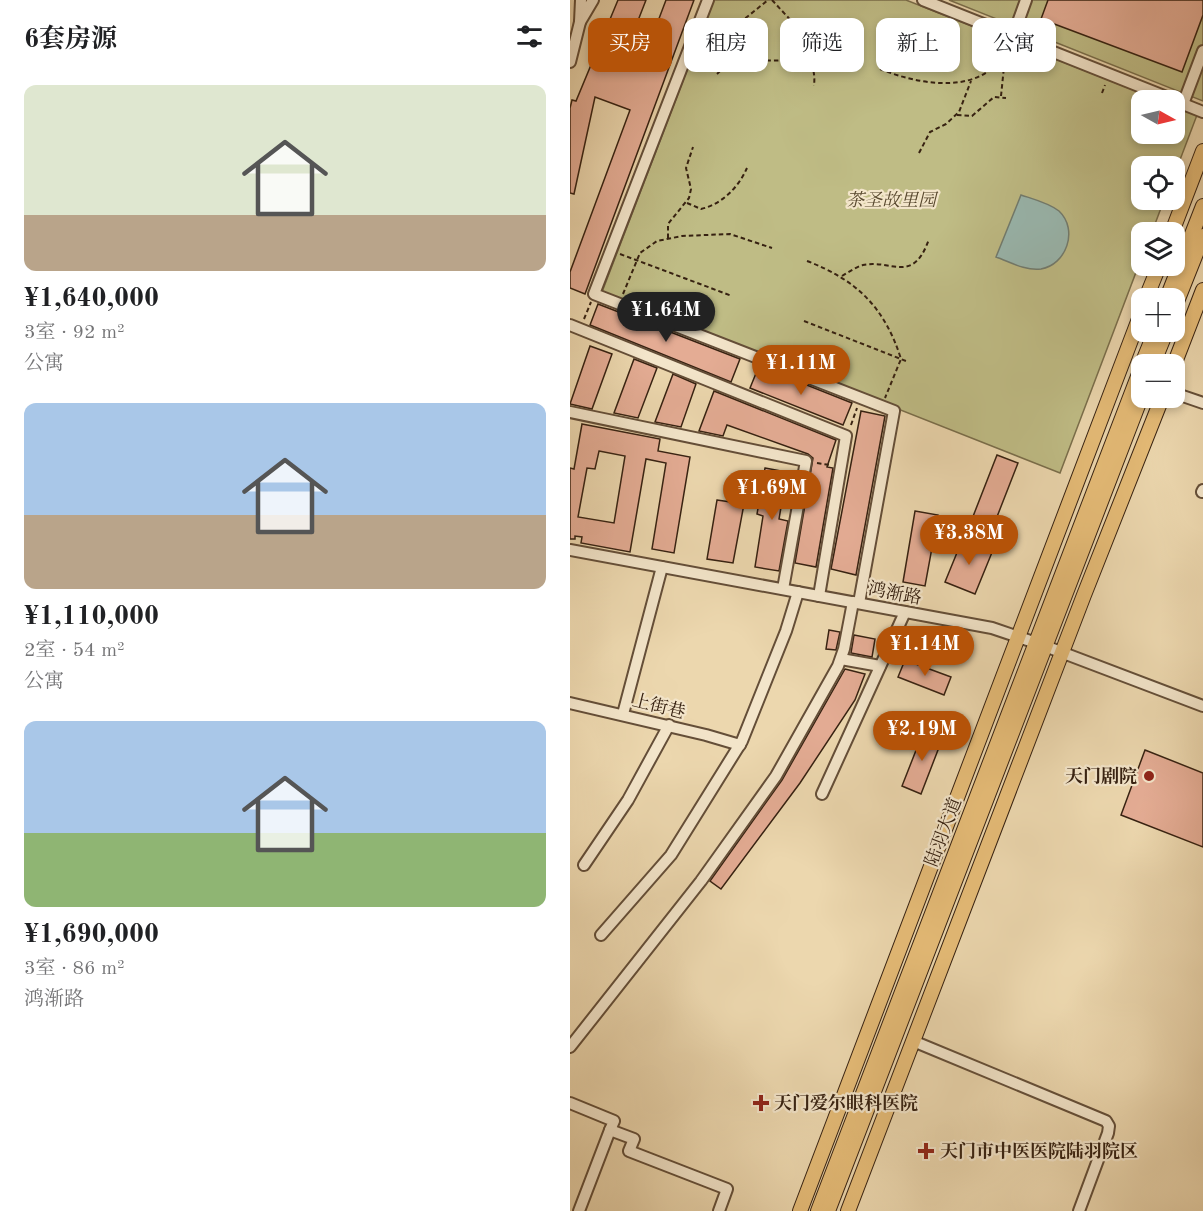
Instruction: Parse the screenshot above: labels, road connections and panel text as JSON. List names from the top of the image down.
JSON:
{
  "streets": {
    "main road": ["陆羽大道"],
    "street": ["鸿渐路", "上街巷"]
  },
  "crossings": [
    ["鸿渐路", "陆羽大道"]
  ],
  "parks": ["茶圣故里园"],
  "places": {
    "other": ["天门剧院"],
    "health": ["天门爱尔眼科医院", "天门市中医医院陆羽院区"]
  },
  "north": "right",
  "page": {
    "heading": "6套房源",
    "chip": [
      "买房",
      "租房",
      "筛选",
      "新上",
      "公寓"
    ],
    "list": [
      {
        "name": "¥1,640,000",
        "note": "3室 · 92 m² · 公寓"
      },
      {
        "name": "¥1,110,000",
        "note": "2室 · 54 m² · 公寓"
      },
      {
        "name": "¥1,690,000",
        "note": "3室 · 86 m² · 鸿渐路"
      }
    ],
    "map_buttons": ["+", "−"],
    "price": [
      "¥1.64M",
      "¥1.11M",
      "¥1.69M",
      "¥3.38M",
      "¥1.14M",
      "¥2.19M"
    ]
  }
}
